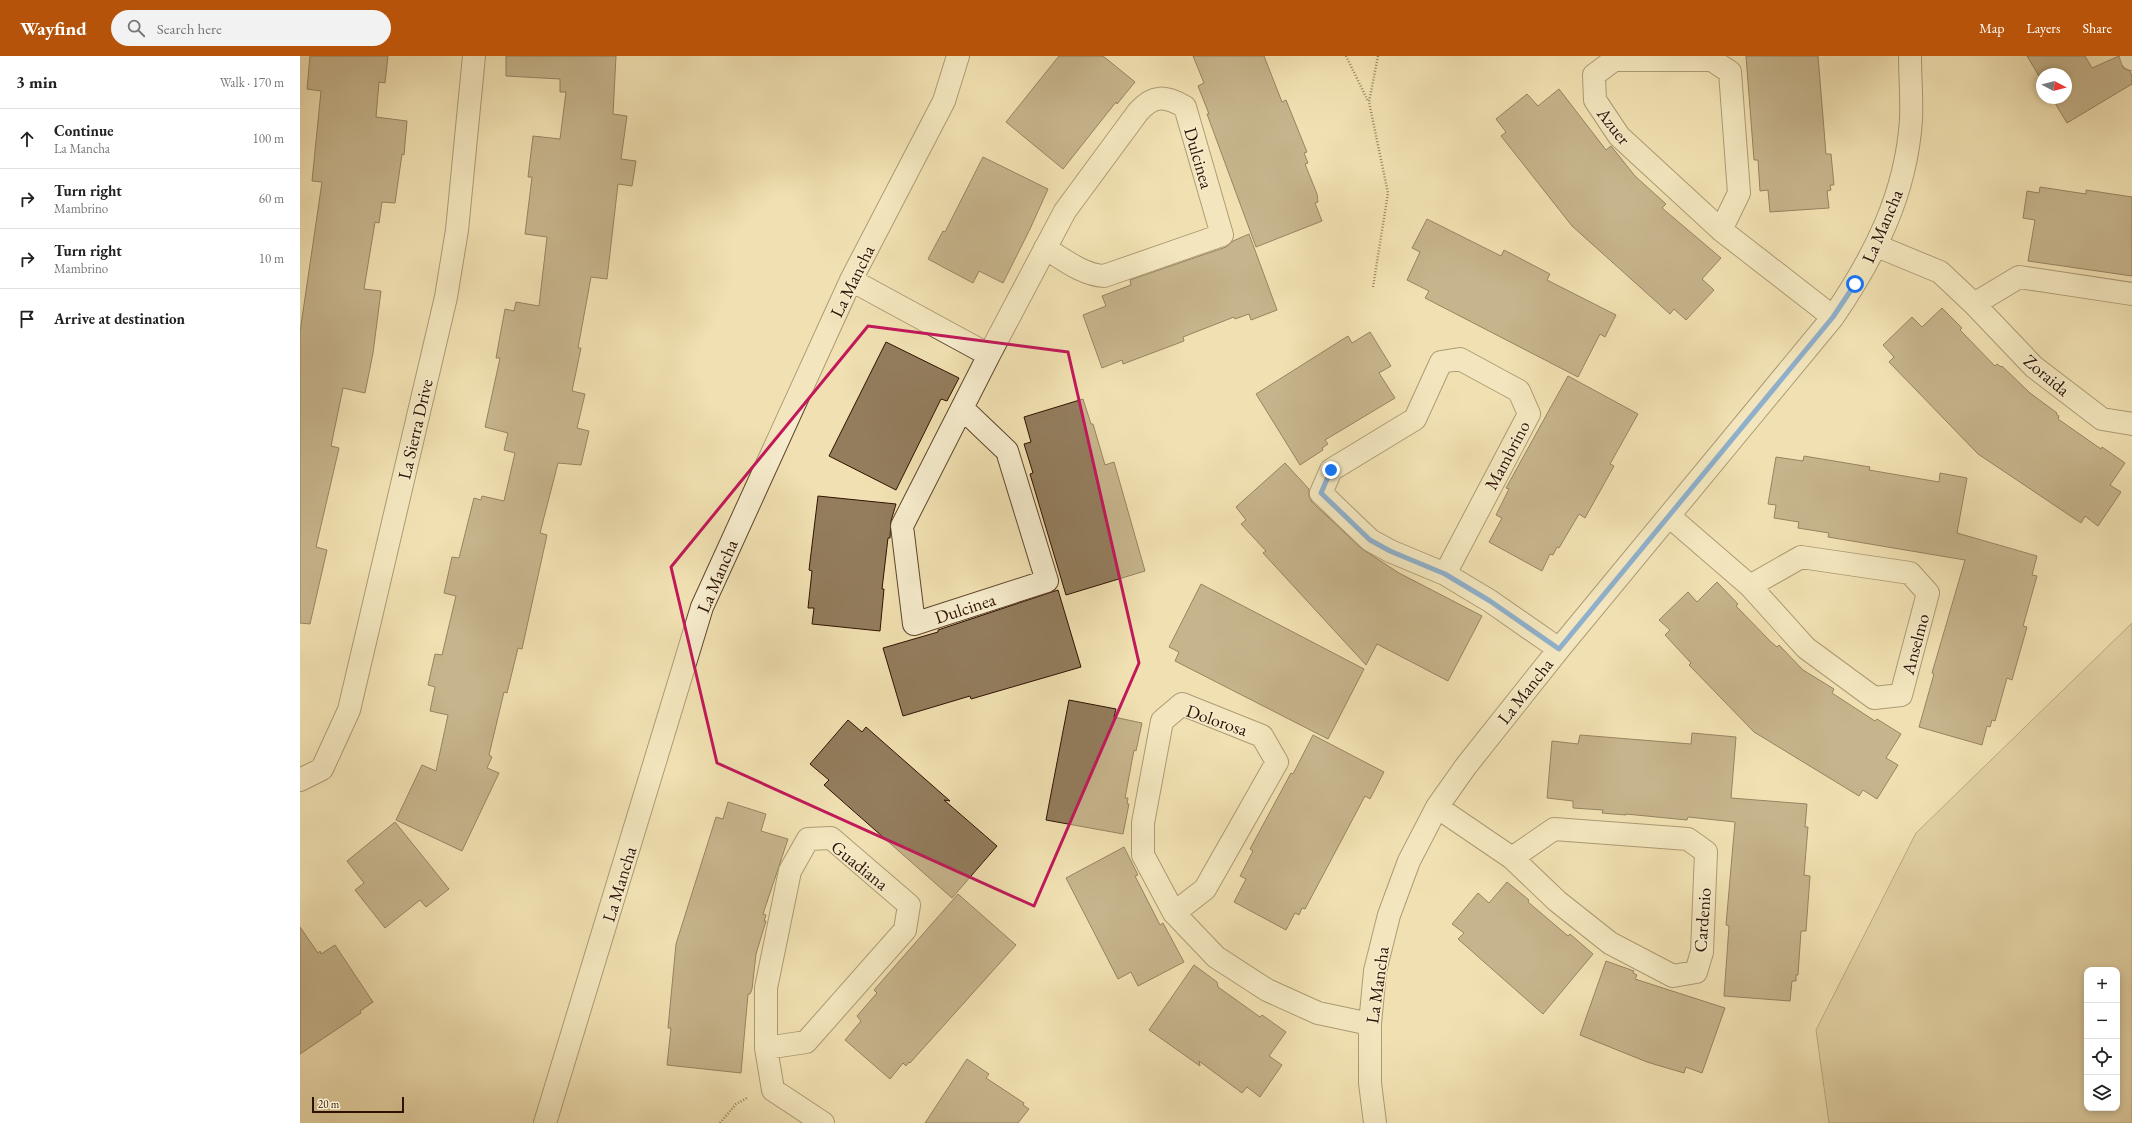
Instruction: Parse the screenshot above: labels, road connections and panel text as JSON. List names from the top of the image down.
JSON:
{
  "streets": {
    "street": [
      "Azuer",
      "Dulcinea",
      "La Mancha",
      "Zoraida",
      "La Sierra Drive",
      "Mambrino",
      "Anselmo",
      "Dolorosa",
      "Guadiana",
      "Cardenio"
    ]
  },
  "crossings": [
    ["Azuer", "La Mancha"],
    ["La Mancha", "Zoraida"],
    ["La Mancha", "Mambrino"],
    ["La Mancha", "Anselmo"],
    ["La Mancha", "Dolorosa"],
    ["La Mancha", "Cardenio"]
  ],
  "scale_bar": "20 m",
  "north": "right",
  "page": {
    "header": "Wayfind",
    "search": "Search here",
    "nav": ["Map", "Layers", "Share"],
    "heading": ["3 min", "Walk · 170 m"],
    "list": [
      ["Continue", "La Mancha", "100 m"],
      ["Turn right", "Mambrino", "60 m"],
      ["Turn right", "Mambrino", "10 m"],
      "Arrive at destination"
    ],
    "map_buttons": ["+", "−"],
    "scale": "20 m"
  }
}
